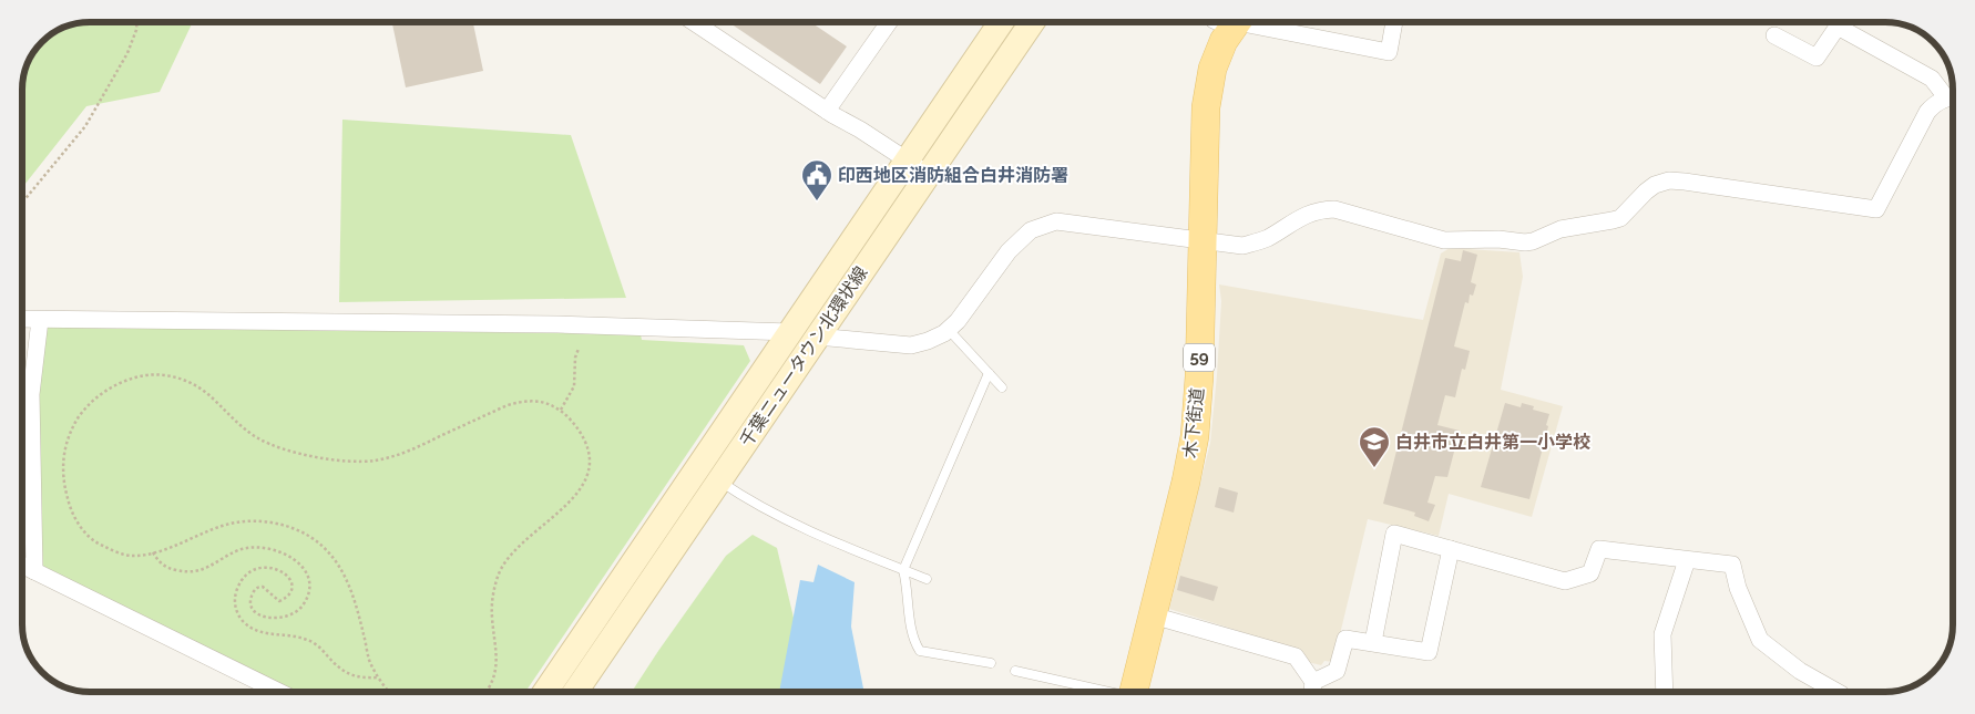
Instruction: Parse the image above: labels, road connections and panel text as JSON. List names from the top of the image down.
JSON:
{
  "streets": {
    "main road": ["千葉ニュータウン北環状線", "59", "木下街道"]
  },
  "places": {
    "public building": ["印西地区消防組合白井消防署"],
    "school or university": ["白井市立白井第一小学校"]
  }
}
